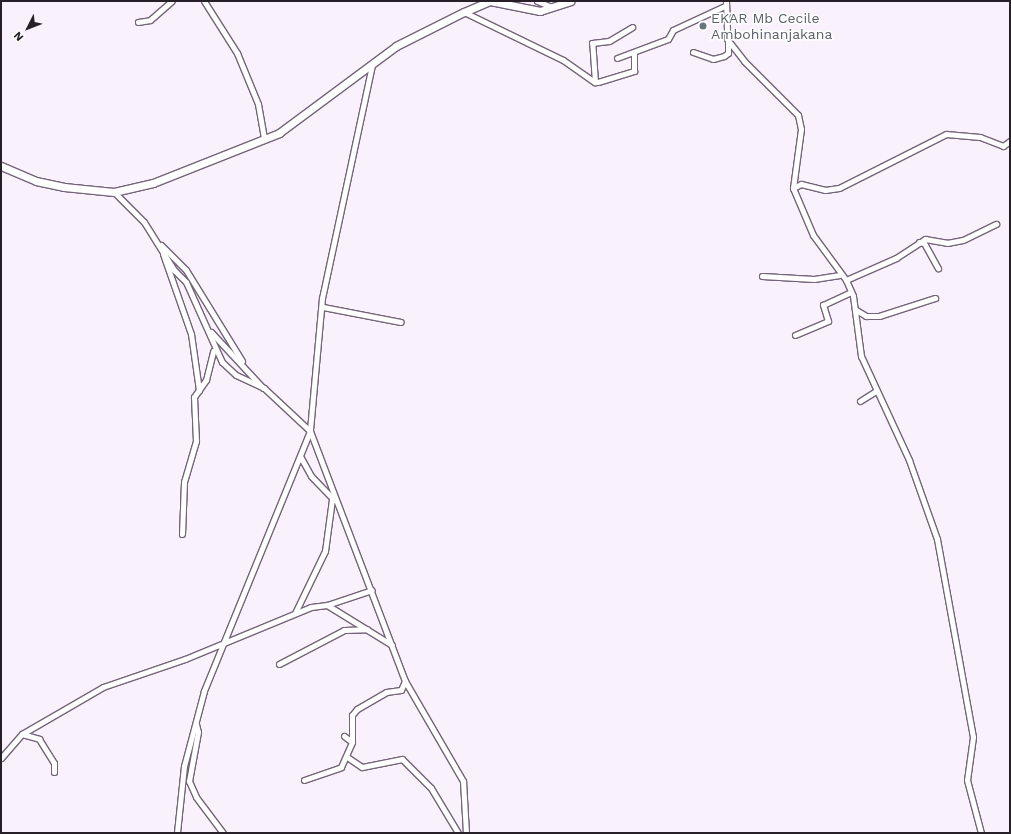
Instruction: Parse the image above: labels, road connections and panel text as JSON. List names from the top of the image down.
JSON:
{
  "places": ["EKAR Mb Cecile Ambohinanjakana"],
  "north": "bottom left"
}
